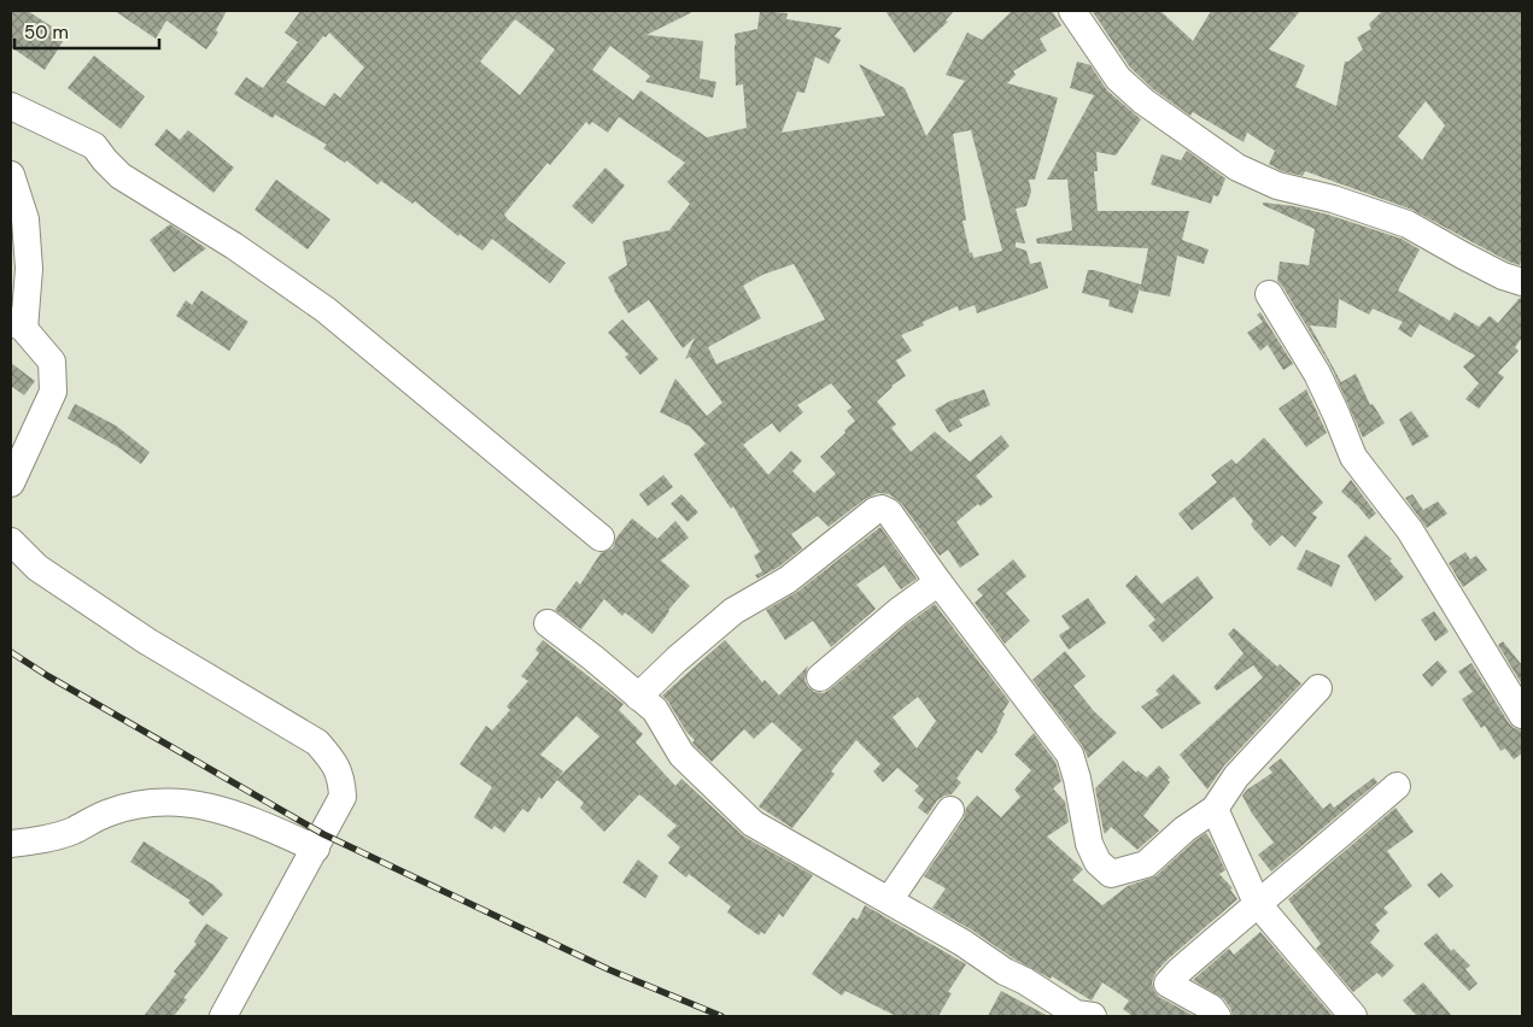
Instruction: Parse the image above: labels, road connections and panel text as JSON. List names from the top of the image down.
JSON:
{
  "scale_bar": "50 m"
}
